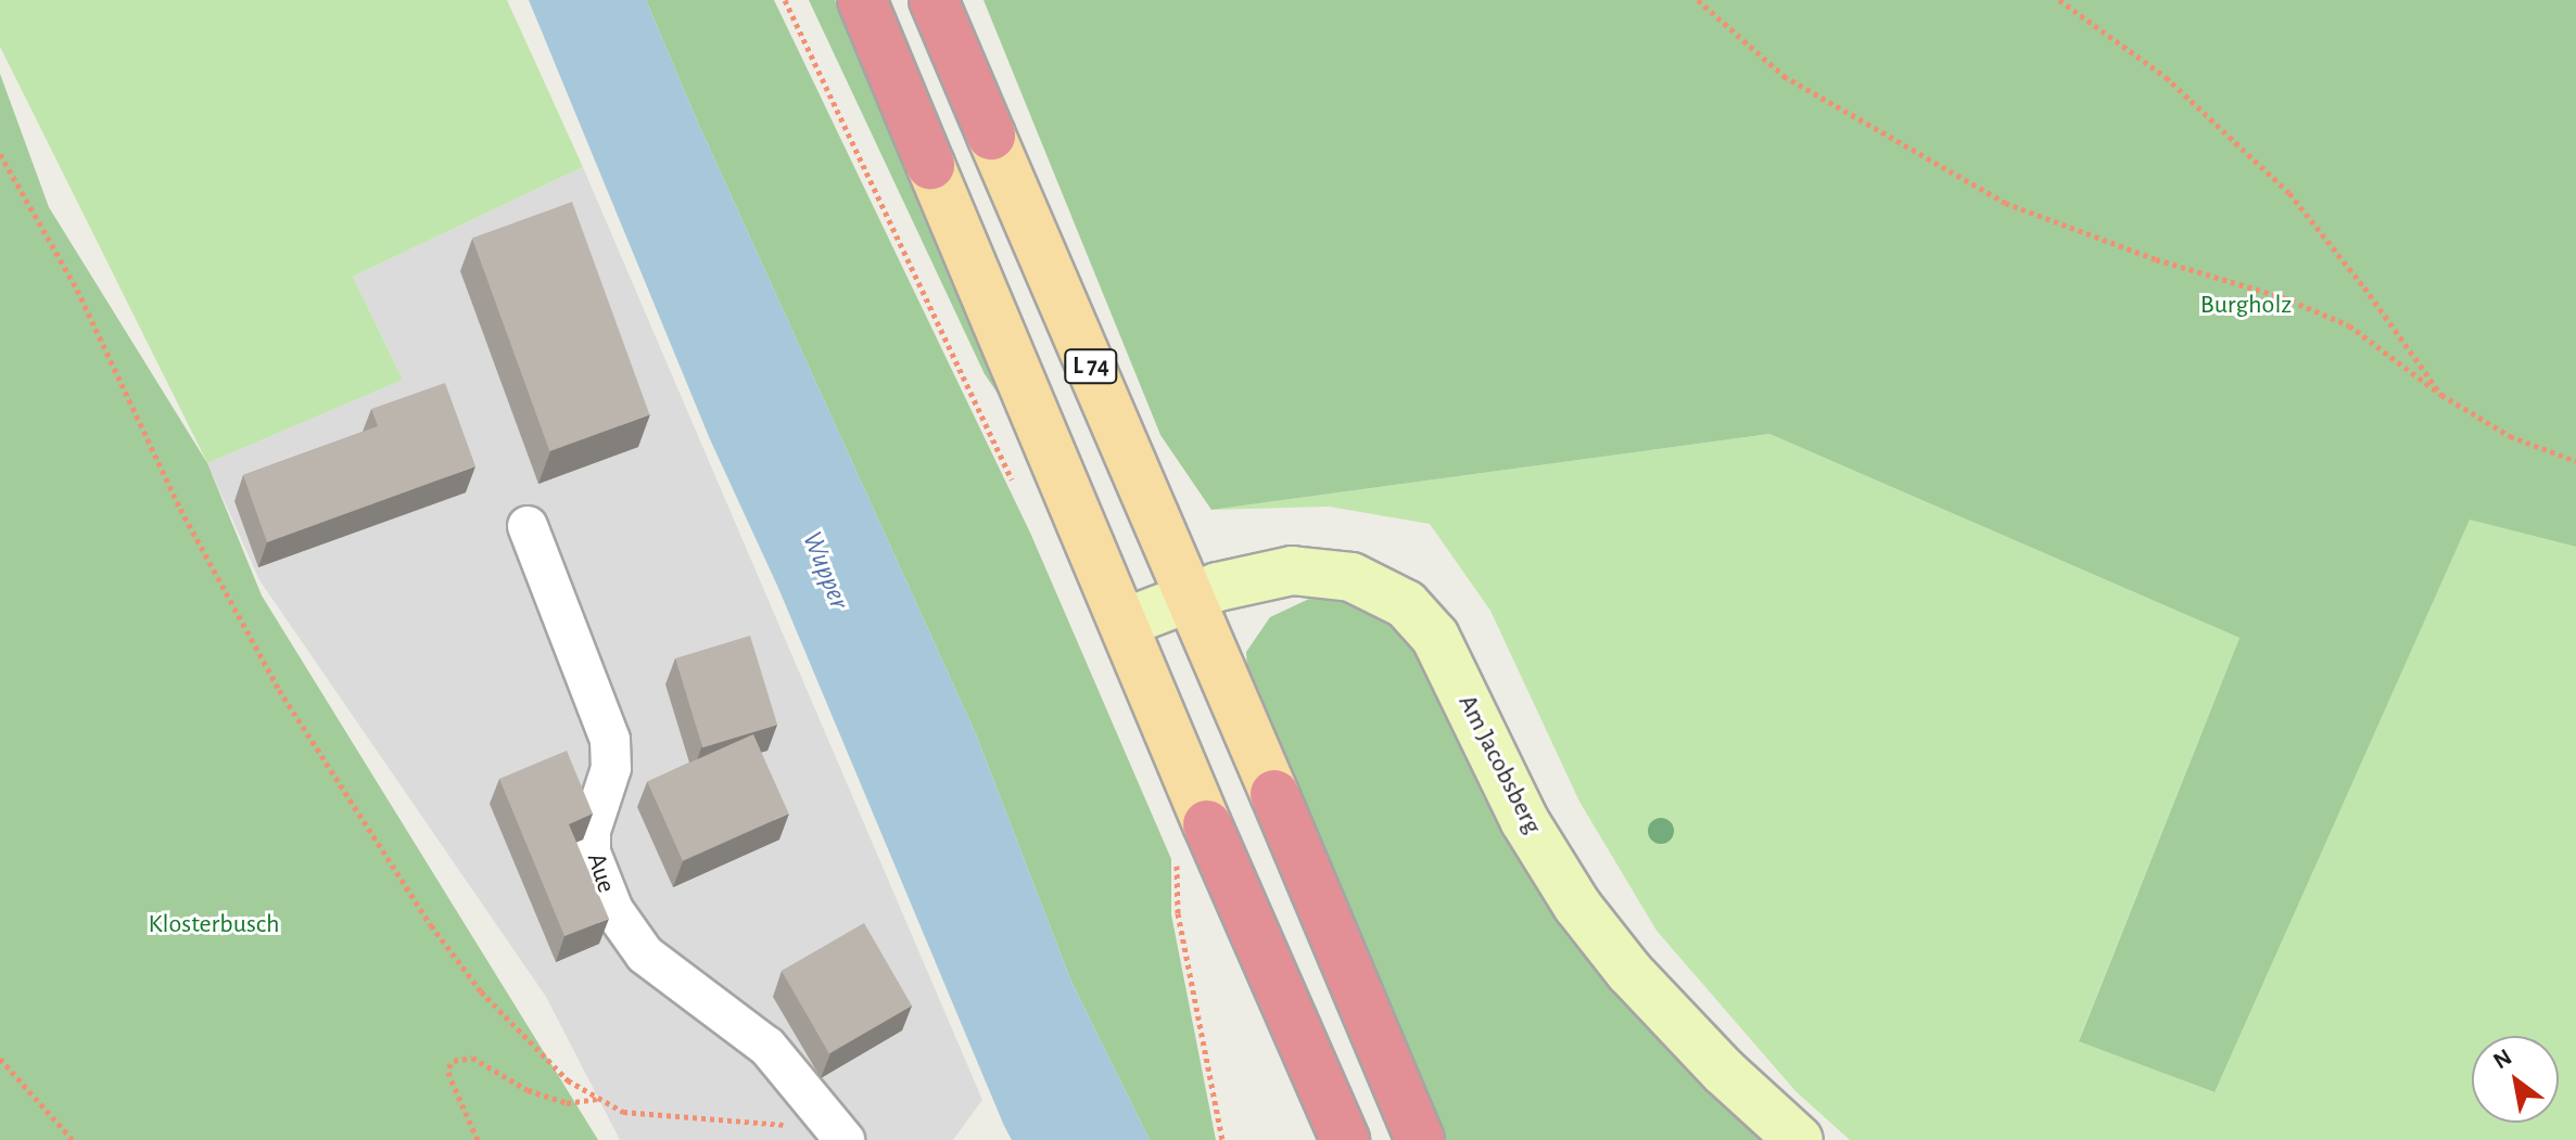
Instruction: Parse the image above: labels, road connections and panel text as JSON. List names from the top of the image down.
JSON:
{
  "streets": {
    "highway": ["L 74"],
    "main road": ["Am Jacobsberg"],
    "street": ["Aue"]
  },
  "crossings": [
    ["L 74", "Am Jacobsberg"]
  ],
  "water": ["Wupper"],
  "parks": ["Burgholz", "Klosterbusch"],
  "north": "top left"
}
